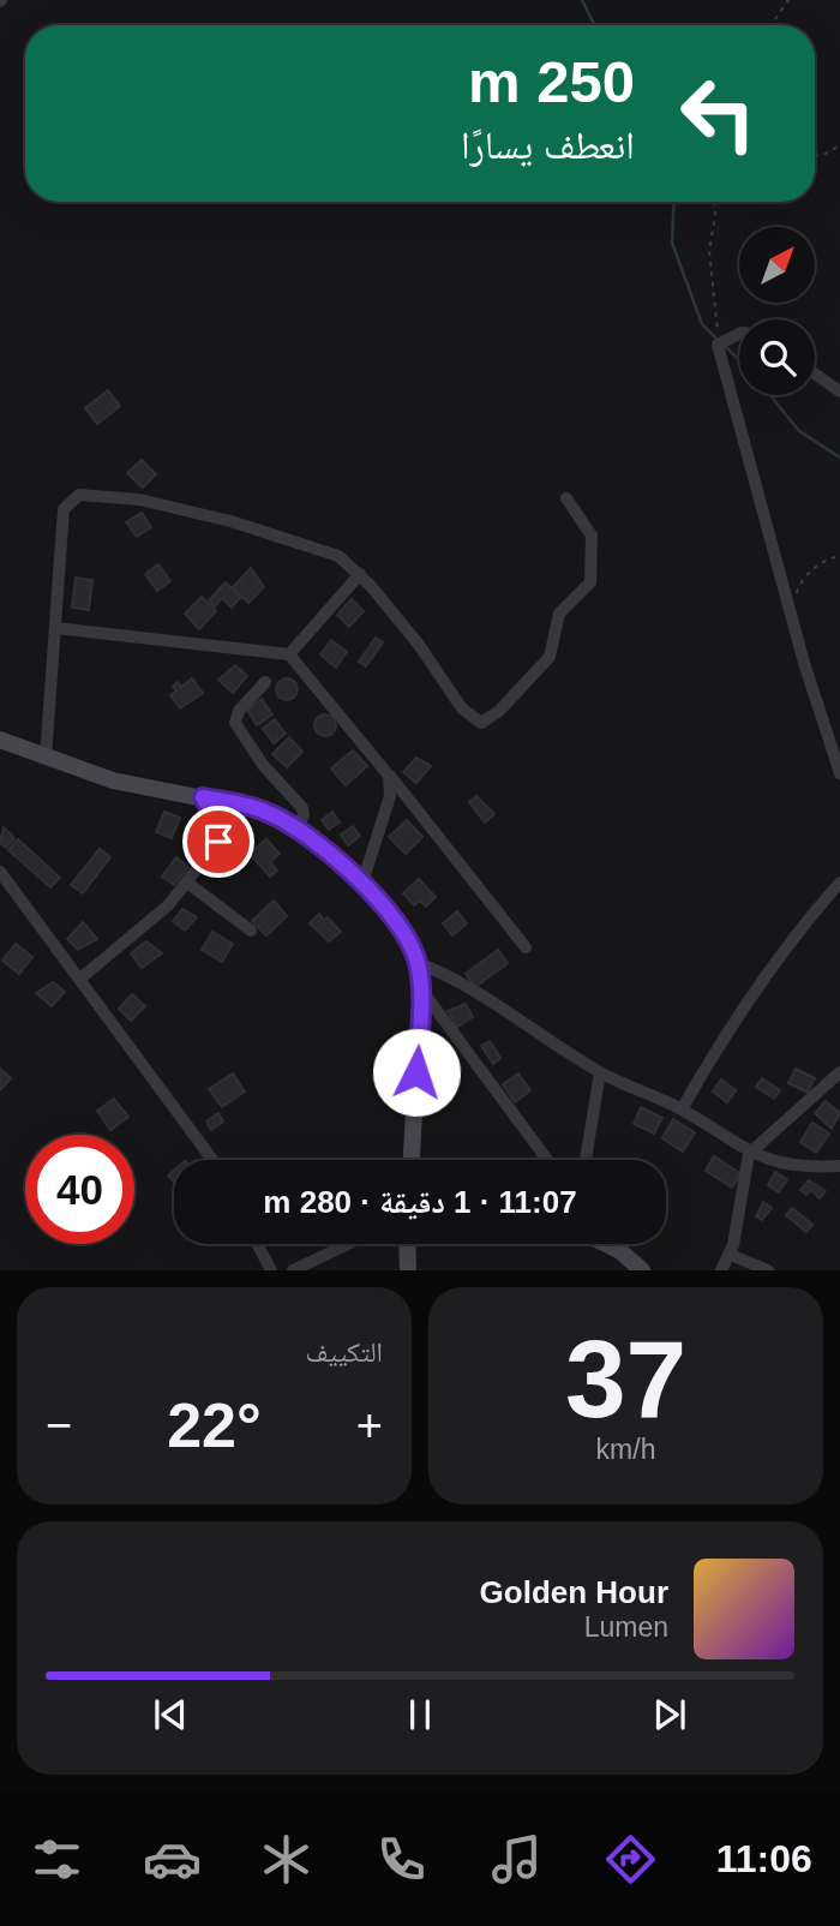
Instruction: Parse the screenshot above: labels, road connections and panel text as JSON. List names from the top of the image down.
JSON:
{
  "north": "top right",
  "page": {
    "turn": ["250 m", "انعطف يسارًا"],
    "limit": "40",
    "trip": "11:07 · 1 دقيقة · 280 m",
    "tile": [
      ["37", "km/h"],
      "التكييف"
    ],
    "heat": ["−", "22°", "+"],
    "song": ["Golden Hour", "Lumen"],
    "tabs": "11:06"
  }
}
